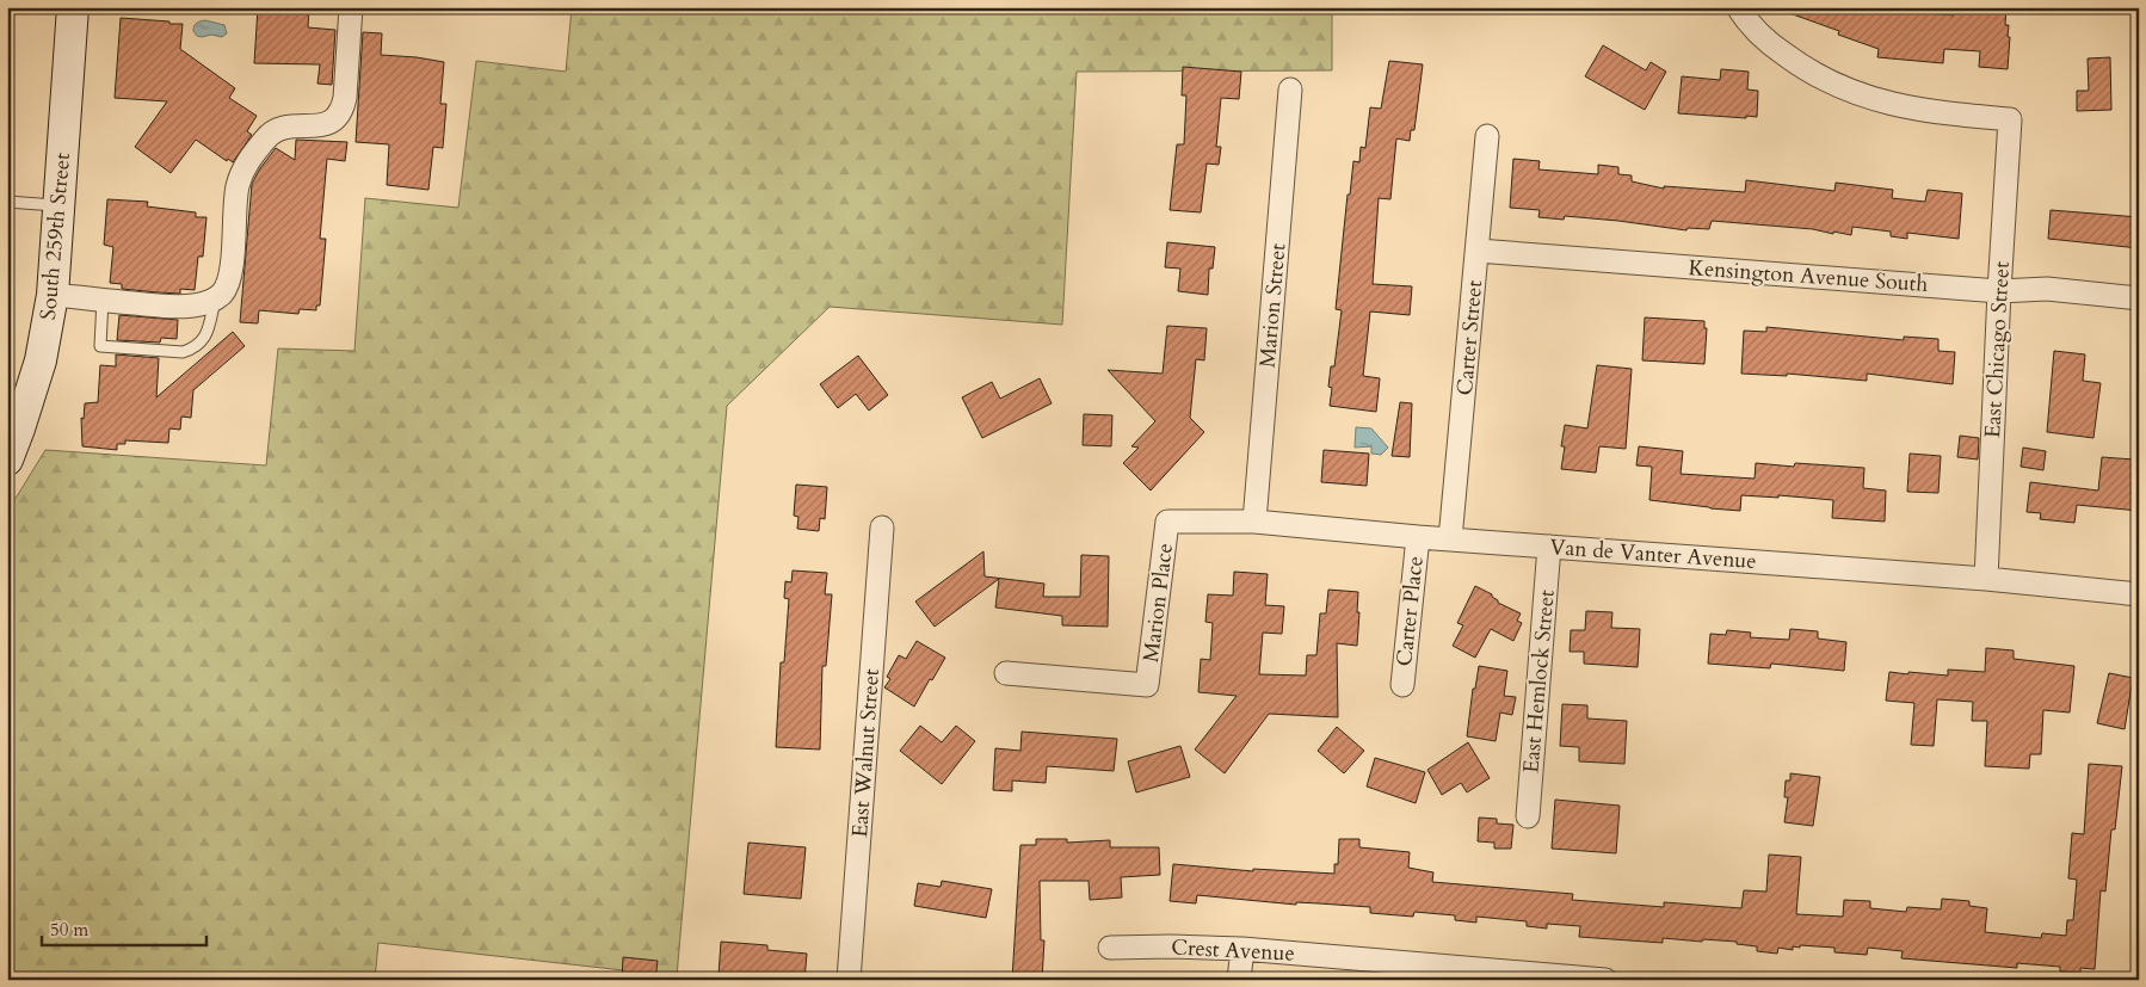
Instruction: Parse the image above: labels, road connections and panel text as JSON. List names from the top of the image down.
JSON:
{
  "streets": {
    "street": [
      "South 259th Street",
      "Kensington Avenue South",
      "Marion Street",
      "Carter Street",
      "East Chicago Street",
      "Van de Vanter Avenue",
      "Marion Place",
      "Carter Place",
      "East Hemlock Street",
      "East Walnut Street",
      "Crest Avenue"
    ]
  },
  "crossings": [
    ["Kensington Avenue South", "Carter Street"],
    ["Kensington Avenue South", "East Chicago Street"],
    ["Marion Street", "Van de Vanter Avenue"],
    ["Carter Street", "Van de Vanter Avenue"],
    ["East Chicago Street", "Van de Vanter Avenue"],
    ["Van de Vanter Avenue", "Marion Place"],
    ["Van de Vanter Avenue", "Carter Place"],
    ["Van de Vanter Avenue", "East Hemlock Street"]
  ],
  "scale_bar": "50 m"
}
